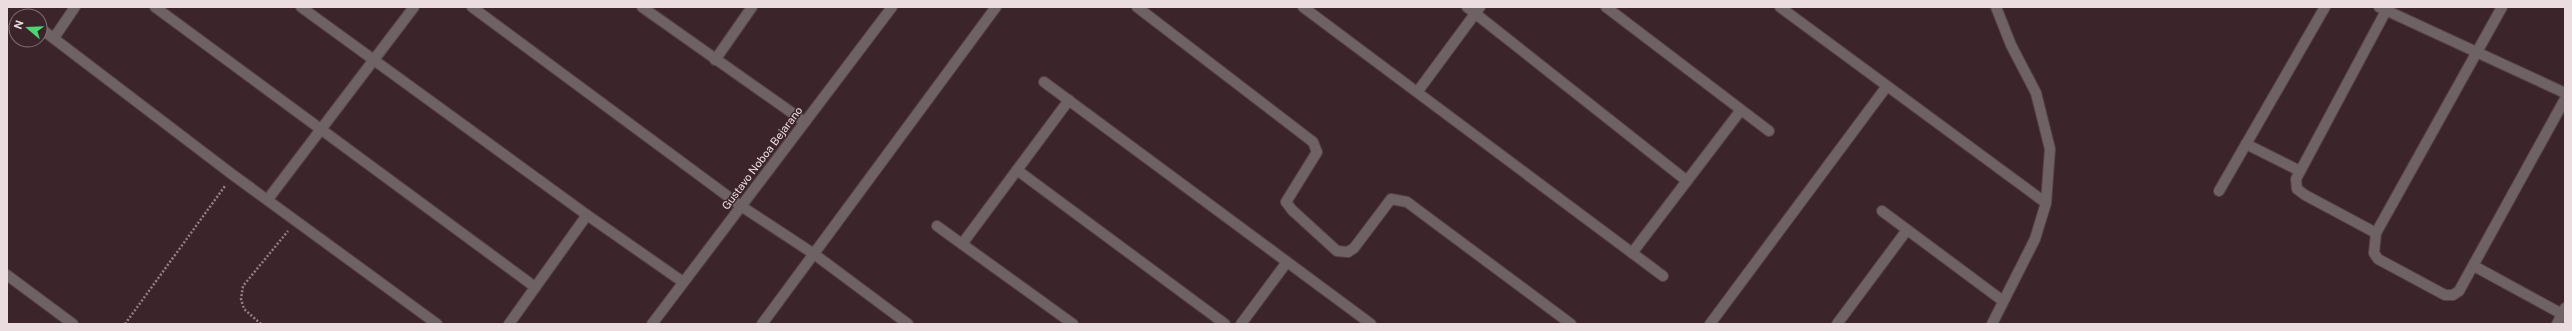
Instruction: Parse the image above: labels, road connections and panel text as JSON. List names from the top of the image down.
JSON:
{
  "streets": {
    "street": ["Gustavo Noboa Bejarano"]
  },
  "north": "left"
}
